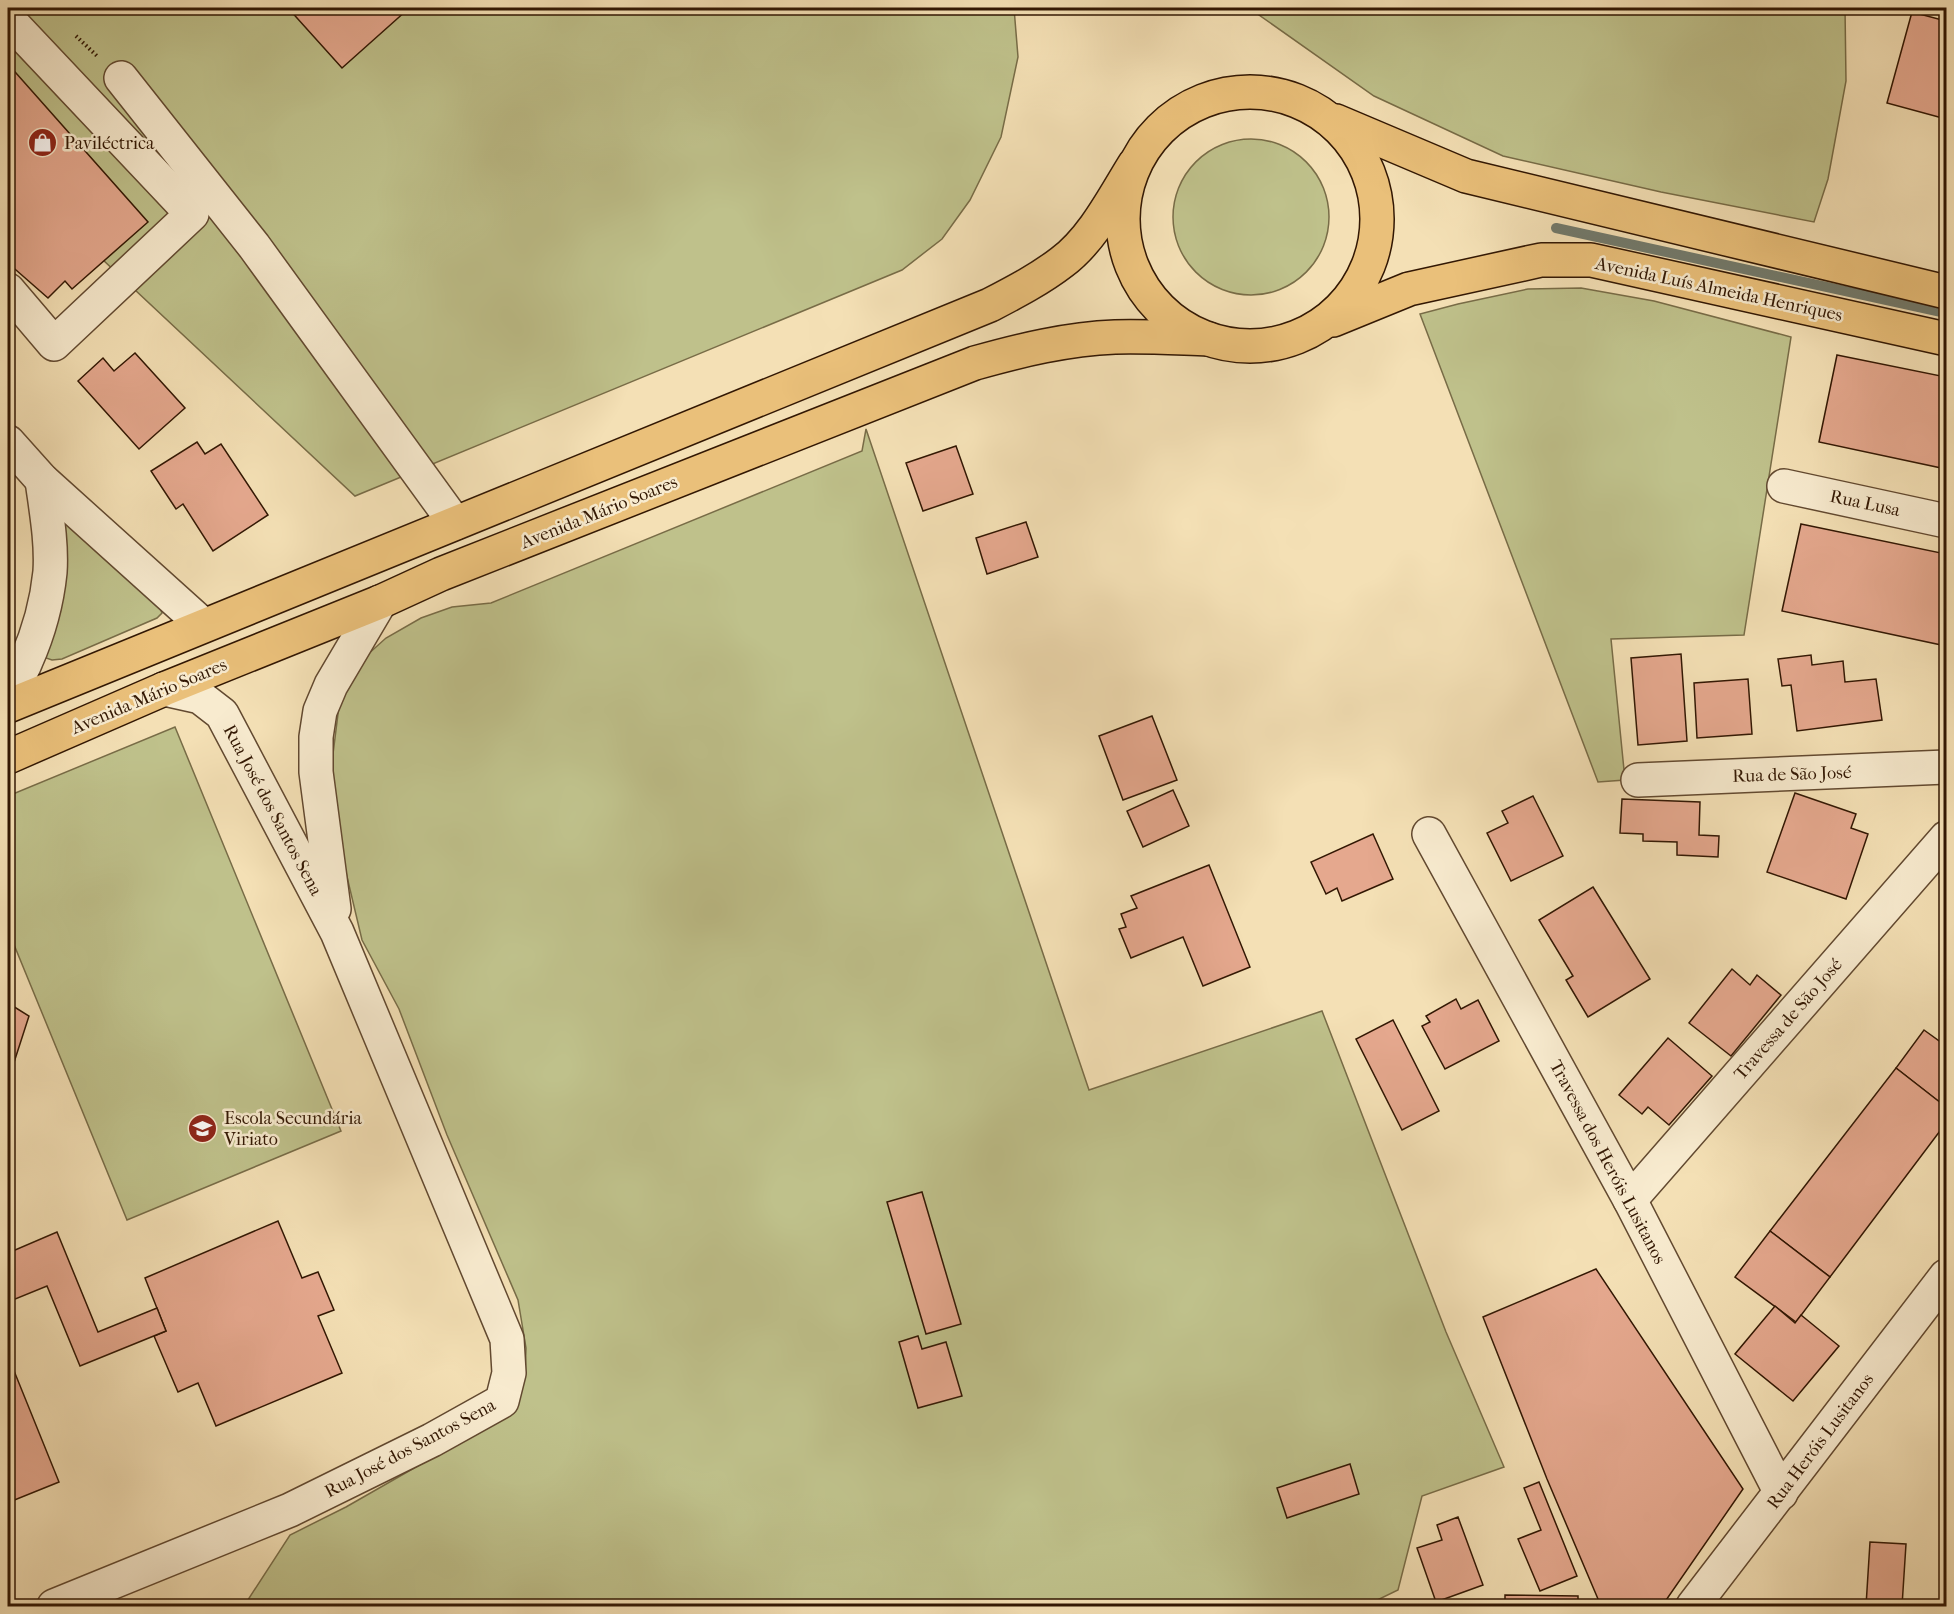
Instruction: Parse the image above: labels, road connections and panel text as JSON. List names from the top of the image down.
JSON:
{
  "streets": {
    "main road": ["Avenida Luís Almeida Henriques", "Avenida Mário Soares"],
    "street": [
      "Rua Lusa",
      "Rua de São José",
      "Rua José dos Santos Sena",
      "Travessa de São José",
      "Travessa dos Heróis Lusitanos",
      "Rua Heróis Lusitanos"
    ]
  },
  "crossings": [
    ["Avenida Mário Soares", "Rua José dos Santos Sena"],
    ["Travessa de São José", "Travessa dos Heróis Lusitanos"],
    ["Travessa dos Heróis Lusitanos", "Rua Heróis Lusitanos"]
  ],
  "places": {
    "shop": ["Paviléctrica"],
    "school or university": ["Escola Secundária Viriato"]
  }
}
